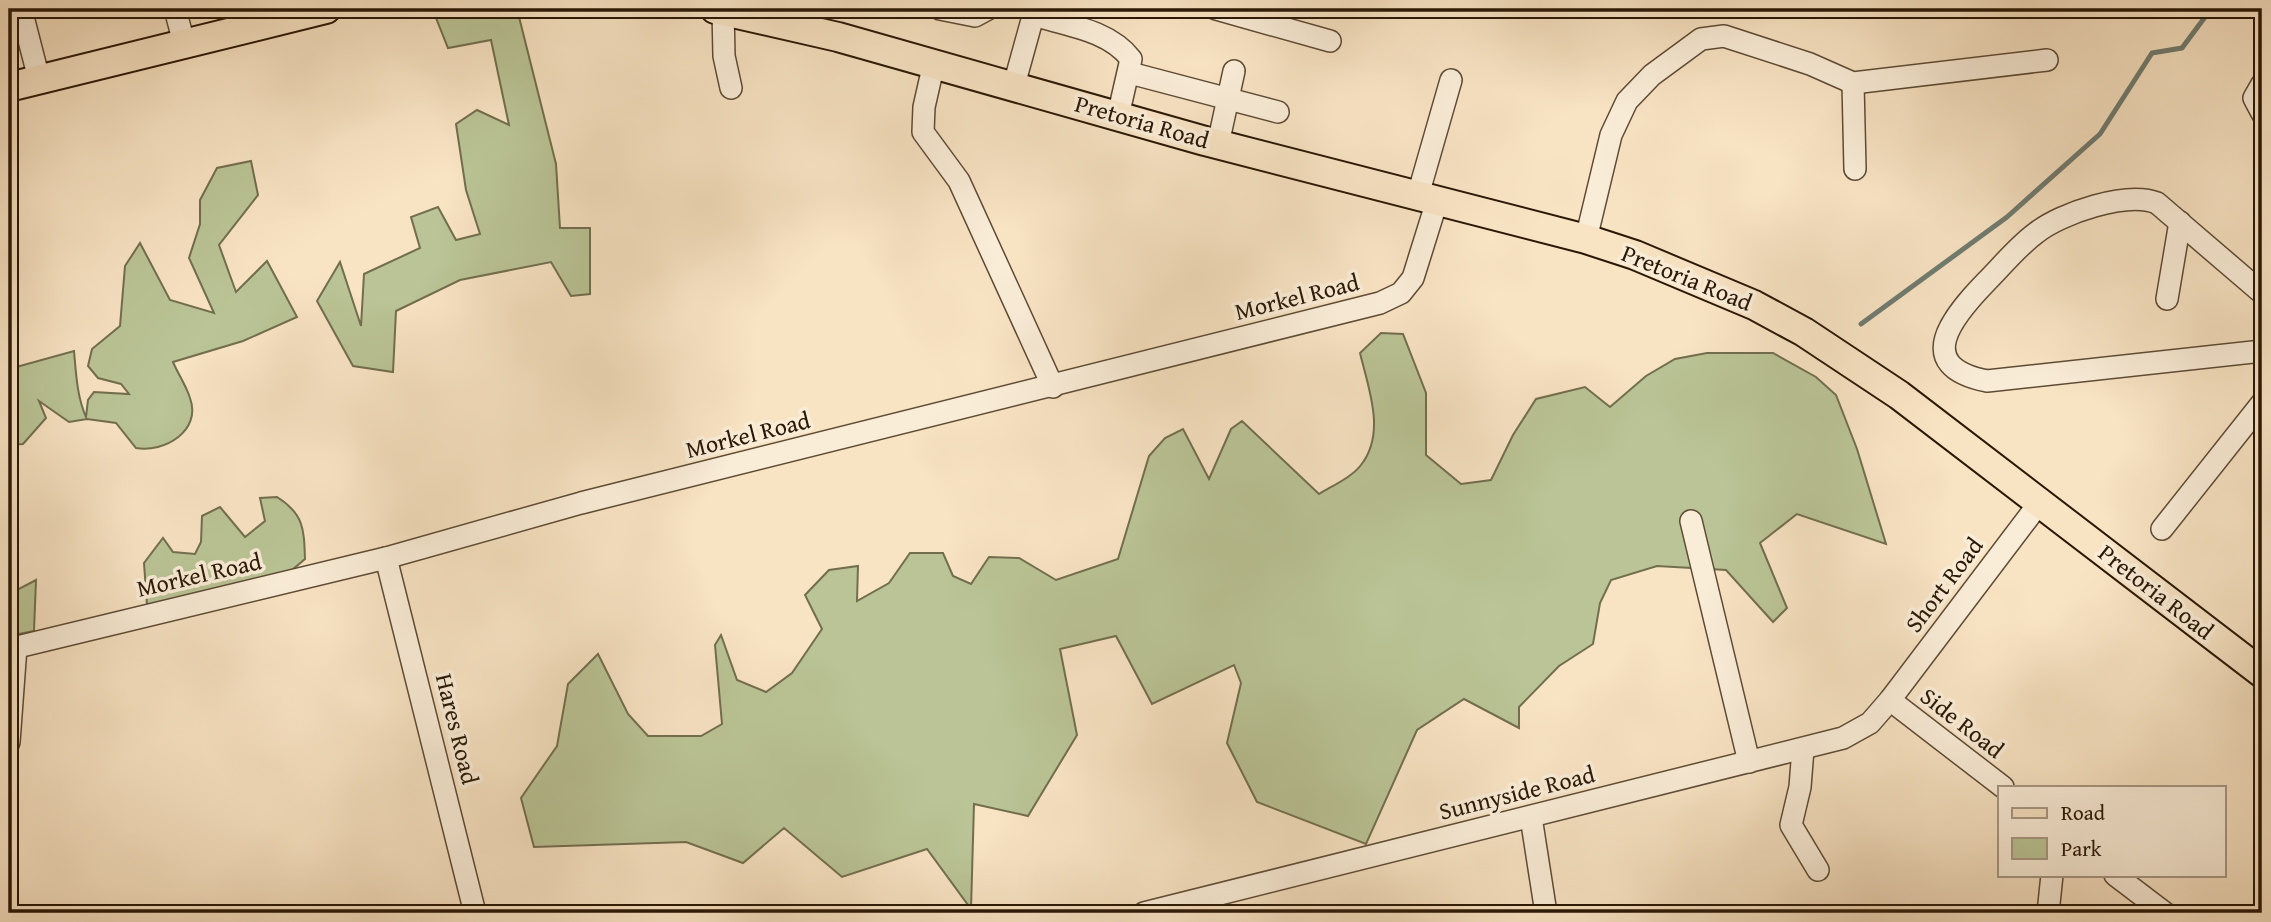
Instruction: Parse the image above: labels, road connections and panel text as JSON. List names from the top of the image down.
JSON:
{
  "streets": {
    "main road": ["Pretoria Road"],
    "street": [
      "Morkel Road",
      "Short Road",
      "Side Road",
      "Hares Road",
      "Sunnyside Road"
    ]
  },
  "crossings": [
    ["Pretoria Road", "Morkel Road"],
    ["Pretoria Road", "Short Road"],
    ["Morkel Road", "Hares Road"],
    ["Short Road", "Side Road"],
    ["Short Road", "Sunnyside Road"],
    ["Side Road", "Sunnyside Road"]
  ],
  "legend": ["Road", "Park"]
}
